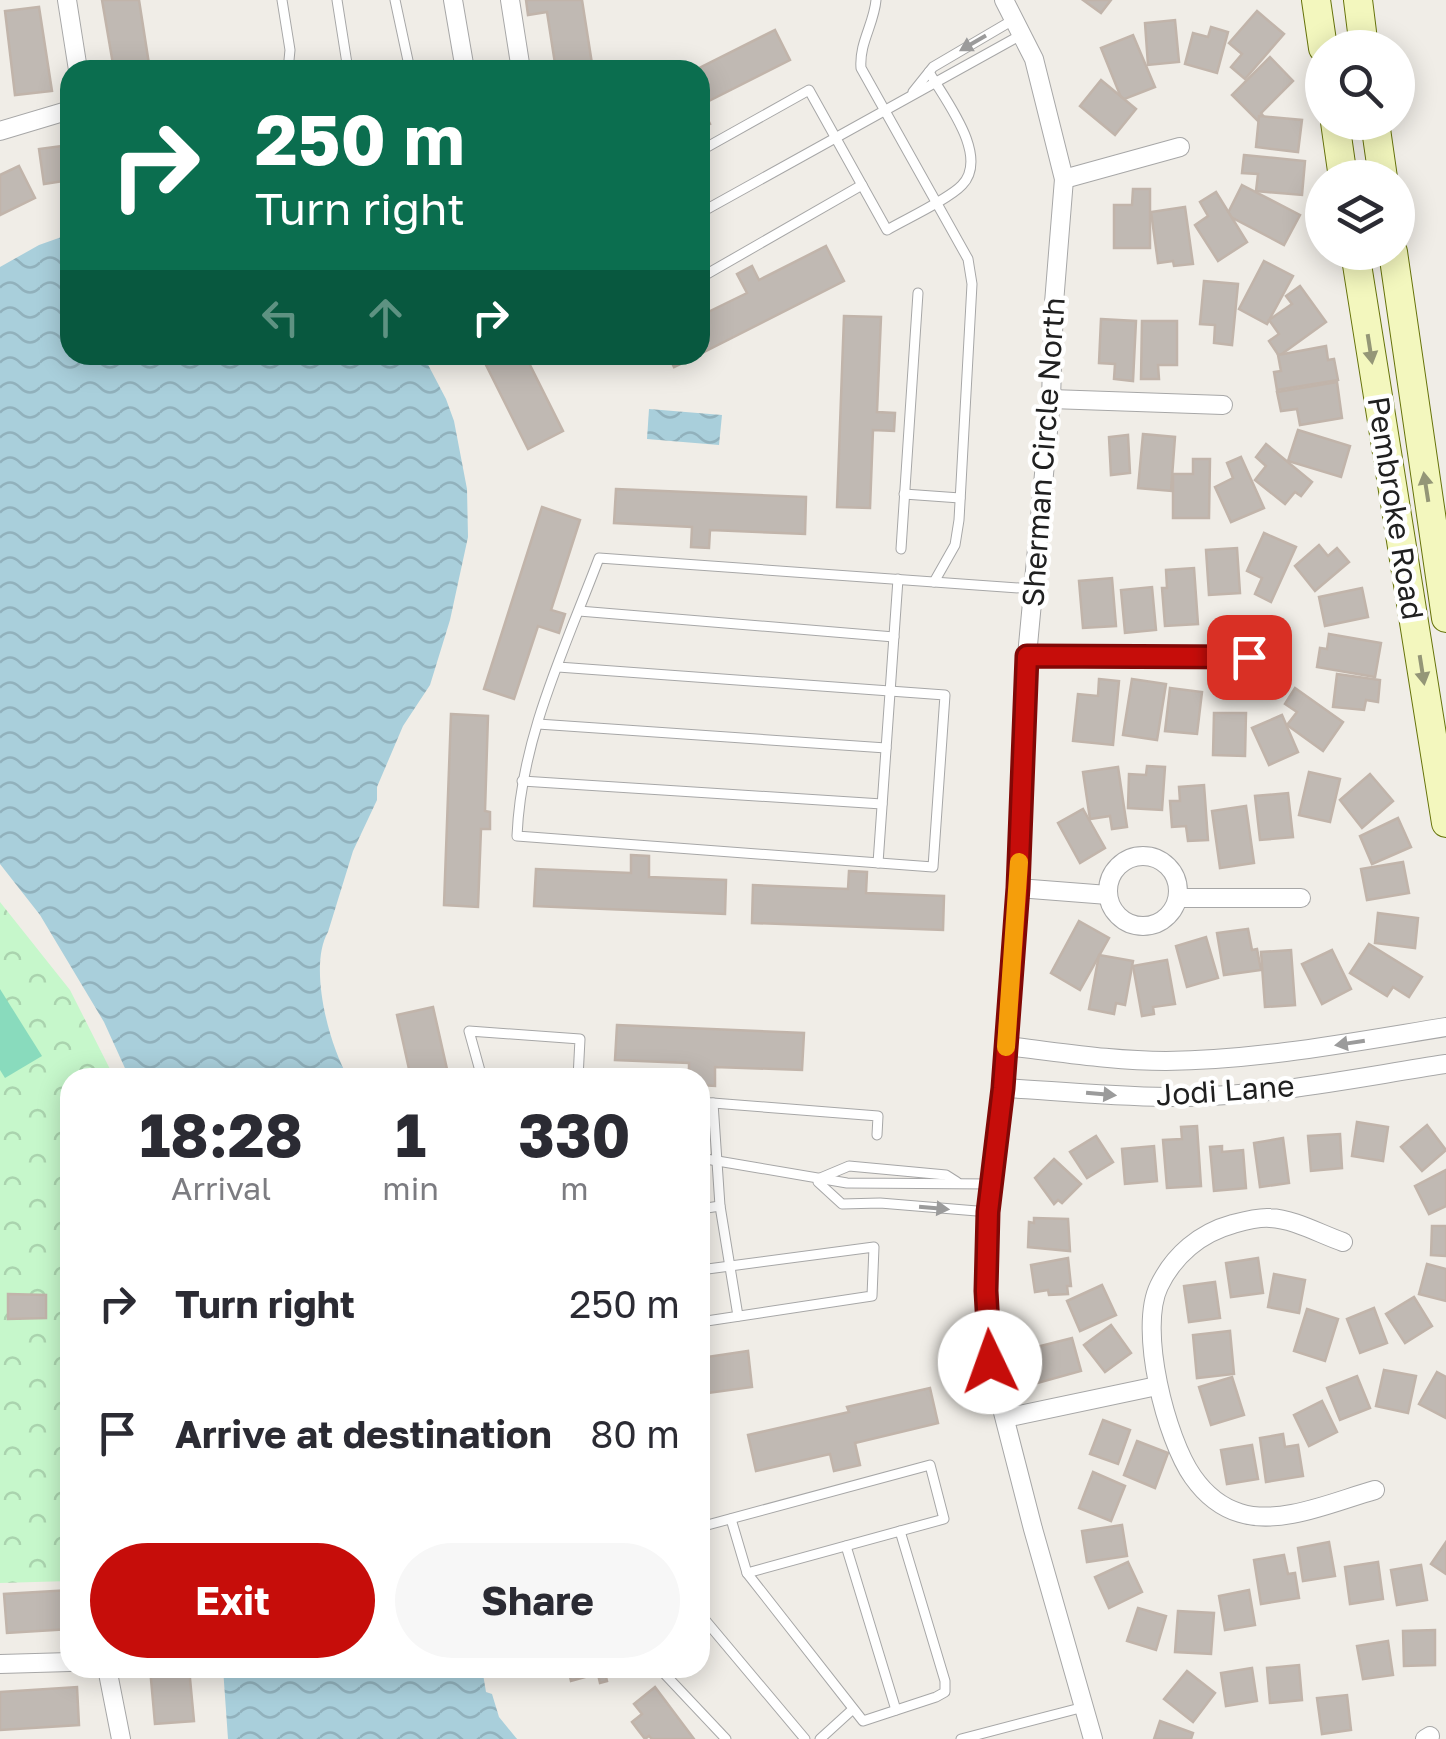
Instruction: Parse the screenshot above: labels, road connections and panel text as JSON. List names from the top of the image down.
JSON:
{
  "streets": {
    "main road": ["Pembroke Road"],
    "street": ["Sherman Circle North", "Jodi Lane"]
  },
  "crossings": [
    ["Sherman Circle North", "Jodi Lane"]
  ],
  "page": {
    "turn": ["250 m", "Turn right"],
    "eta": [
      "18:28",
      "Arrival",
      "1",
      "min",
      "330",
      "m"
    ],
    "list": [
      {
        "name": "Turn right",
        "value": "250 m"
      },
      {
        "name": "Arrive at destination",
        "value": "80 m"
      }
    ],
    "buttons": ["Exit", "Share"]
  }
}
